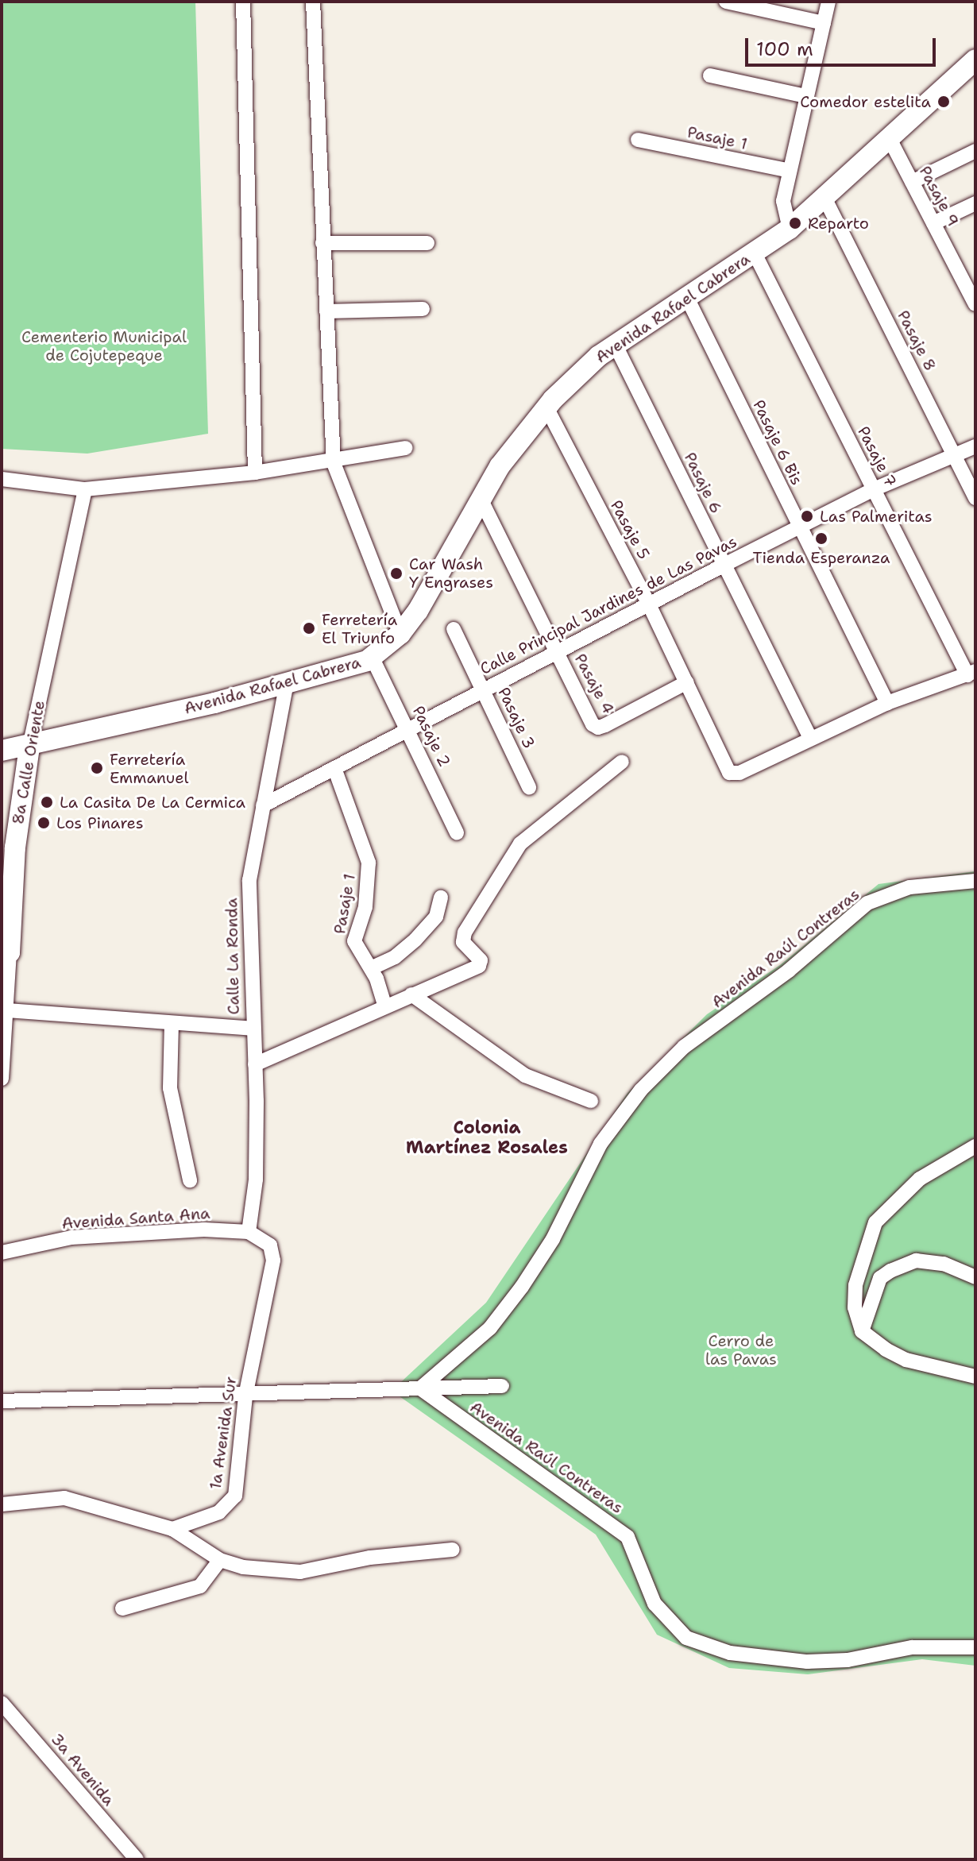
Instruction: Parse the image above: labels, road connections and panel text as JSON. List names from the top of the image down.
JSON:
{
  "streets": {
    "street": [
      "Pasaje 1",
      "Pasaje 9",
      "Avenida Rafael Cabrera",
      "Pasaje 8",
      "Pasaje 6 Bis",
      "Pasaje 7",
      "Pasaje 6",
      "Pasaje 5",
      "Calle Principal Jardines de Las Pavas",
      "Pasaje 4",
      "Pasaje 3",
      "Pasaje 2",
      "8a Calle Oriente",
      "Avenida Raúl Contreras",
      "Calle La Ronda",
      "Avenida Santa Ana",
      "1a Avenida Sur",
      "3a Avenida"
    ]
  },
  "crossings": [
    ["Pasaje 1", "Calle Principal Jardines de Las Pavas"],
    ["Pasaje 9", "Avenida Rafael Cabrera"],
    ["Avenida Rafael Cabrera", "Pasaje 8"],
    ["Avenida Rafael Cabrera", "Pasaje 6 Bis"],
    ["Avenida Rafael Cabrera", "Pasaje 7"],
    ["Avenida Rafael Cabrera", "Pasaje 6"],
    ["Avenida Rafael Cabrera", "Pasaje 5"],
    ["Avenida Rafael Cabrera", "Pasaje 4"],
    ["Avenida Rafael Cabrera", "Pasaje 2"],
    ["Avenida Rafael Cabrera", "8a Calle Oriente"],
    ["Avenida Rafael Cabrera", "Calle La Ronda"],
    ["Pasaje 8", "Calle Principal Jardines de Las Pavas"],
    ["Pasaje 6 Bis", "Calle Principal Jardines de Las Pavas"],
    ["Pasaje 7", "Calle Principal Jardines de Las Pavas"],
    ["Pasaje 6", "Pasaje 5"],
    ["Pasaje 6", "Calle Principal Jardines de Las Pavas"],
    ["Pasaje 5", "Calle Principal Jardines de Las Pavas"],
    ["Pasaje 5", "Pasaje 4"],
    ["Calle Principal Jardines de Las Pavas", "Pasaje 4"],
    ["Calle Principal Jardines de Las Pavas", "Pasaje 3"],
    ["Calle Principal Jardines de Las Pavas", "Pasaje 2"],
    ["Calle Principal Jardines de Las Pavas", "Calle La Ronda"],
    ["Avenida Raúl Contreras", "1a Avenida Sur"],
    ["Calle La Ronda", "Avenida Santa Ana"],
    ["Avenida Santa Ana", "1a Avenida Sur"]
  ],
  "districts": ["Colonia Martínez Rosales"],
  "parks": ["Cementerio Municipal de Cojutepeque", "Cerro de las Pavas"],
  "places": [
    "Comedor estelita",
    "Reparto",
    "Las Palmeritas",
    "Tienda Esperanza",
    "Car Wash Y Engrases",
    "Ferretería El Triunfo",
    "Ferretería Emmanuel",
    "La Casita De La Cermica",
    "Los Pinares"
  ],
  "scale_bar": "100 m"
}
